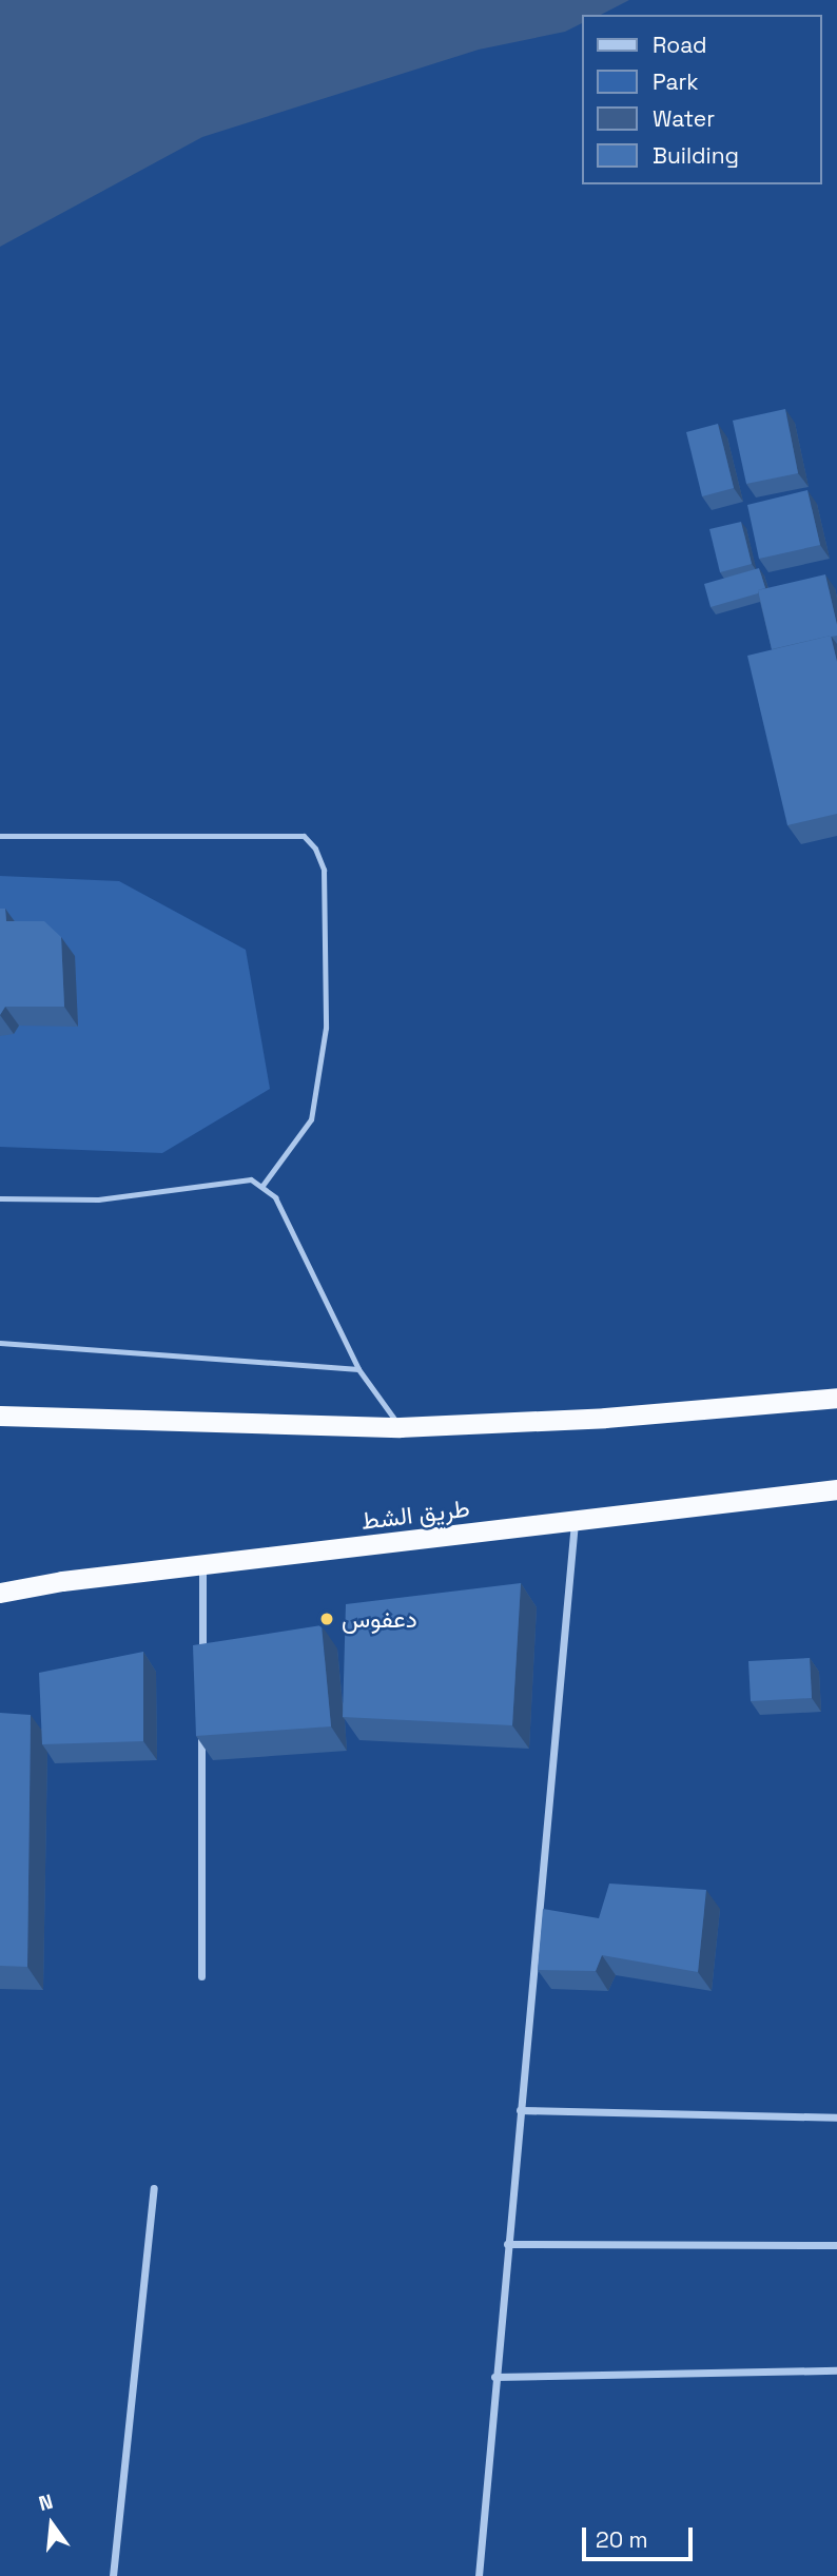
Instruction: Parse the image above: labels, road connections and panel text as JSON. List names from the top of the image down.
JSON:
{
  "streets": {
    "highway": ["طريق الشط"]
  },
  "places": ["دعفوس"],
  "legend": [
    "Road",
    "Park",
    "Water",
    "Building"
  ],
  "scale_bar": "20 m",
  "north": "top"
}
